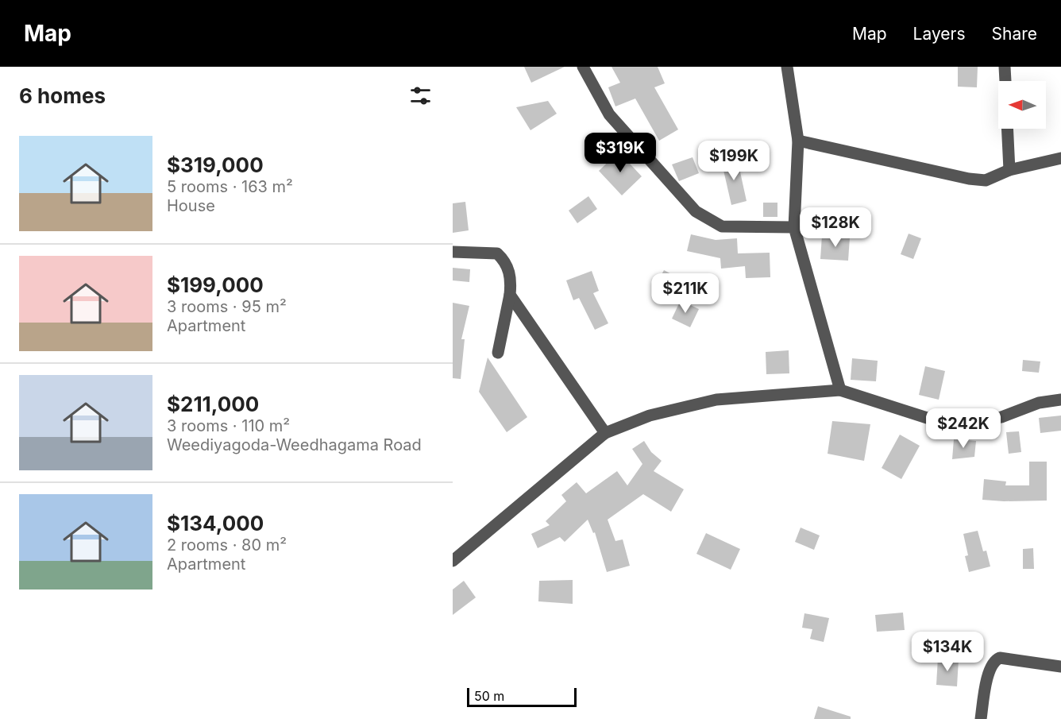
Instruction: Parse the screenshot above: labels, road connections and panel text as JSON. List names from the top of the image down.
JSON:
{
  "scale_bar": "50 m",
  "north": "left",
  "page": {
    "header": "Map",
    "nav": ["Map", "Layers", "Share"],
    "heading": "6 homes",
    "list": [
      {
        "name": "$319,000",
        "note": "5 rooms · 163 m² · House"
      },
      {
        "name": "$199,000",
        "note": "3 rooms · 95 m² · Apartment"
      },
      {
        "name": "$211,000",
        "note": "3 rooms · 110 m² · Weediyagoda-Weedhagama Road"
      },
      {
        "name": "$134,000",
        "note": "2 rooms · 80 m² · Apartment"
      }
    ],
    "price": [
      "$319K",
      "$199K",
      "$128K",
      "$211K",
      "$242K",
      "$134K"
    ],
    "scale": "50 m"
  }
}
